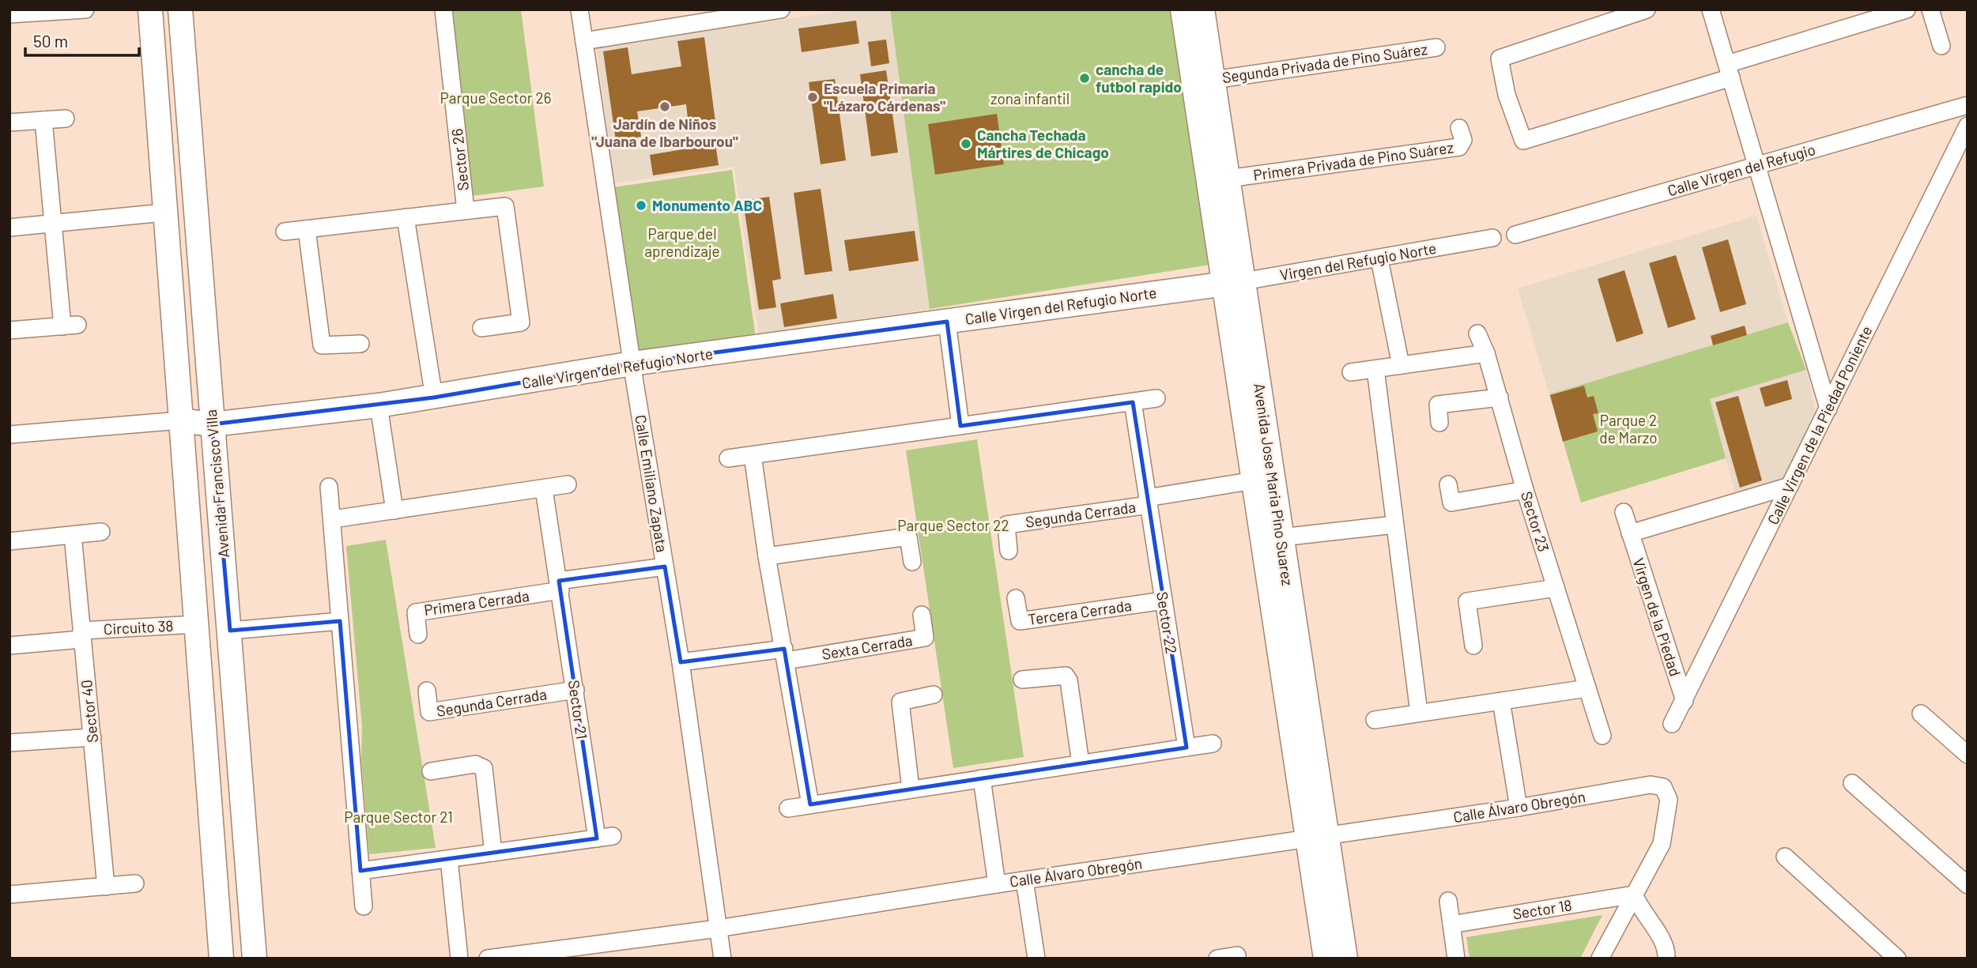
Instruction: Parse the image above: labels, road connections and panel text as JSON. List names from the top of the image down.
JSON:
{
  "streets": {
    "street": [
      "Segunda Privada de Pino Suárez",
      "Sector 26",
      "Primera Privada de Pino Suárez",
      "Calle Virgen del Refugio",
      "Virgen del Refugio Norte",
      "Calle Virgen del Refugio Norte",
      "Calle Virgen de la Piedad Poniente",
      "Avenida Francisco Villa",
      "Calle Emiliano Zapata",
      "Avenida Jose Maria Pino Suarez",
      "Segunda Cerrada",
      "Sector 23",
      "Primera Cerrada",
      "Tercera Cerrada",
      "Virgen de la Piedad",
      "Sector 22",
      "Circuito 38",
      "Sexta Cerrada",
      "Sector 21",
      "Sector 40",
      "Calle Álvaro Obregón",
      "Sector 18"
    ]
  },
  "crossings": [
    ["Segunda Privada de Pino Suárez", "Avenida Jose Maria Pino Suarez"],
    ["Primera Privada de Pino Suárez", "Avenida Jose Maria Pino Suarez"],
    ["Virgen del Refugio Norte", "Calle Virgen del Refugio Norte"],
    ["Virgen del Refugio Norte", "Avenida Jose Maria Pino Suarez"],
    ["Calle Virgen del Refugio Norte", "Avenida Francisco Villa"],
    ["Calle Virgen del Refugio Norte", "Calle Emiliano Zapata"],
    ["Calle Virgen del Refugio Norte", "Avenida Jose Maria Pino Suarez"],
    ["Calle Virgen de la Piedad Poniente", "Virgen de la Piedad"],
    ["Avenida Francisco Villa", "Circuito 38"],
    ["Calle Emiliano Zapata", "Calle Álvaro Obregón"],
    ["Avenida Jose Maria Pino Suarez", "Calle Álvaro Obregón"],
    ["Segunda Cerrada", "Sector 22"],
    ["Segunda Cerrada", "Sector 21"],
    ["Primera Cerrada", "Sector 21"],
    ["Tercera Cerrada", "Sector 22"],
    ["Circuito 38", "Sector 40"],
    ["Calle Álvaro Obregón", "Sector 18"]
  ],
  "parks": [
    "Parque Sector 26",
    "zona infantil",
    "Parque del aprendizaje",
    "Parque 2 de Marzo",
    "Parque Sector 22",
    "Parque Sector 21"
  ],
  "places": [
    "cancha de futbol rapido",
    "Escuela Primaria \"Lázaro Cárdenas\"",
    "Jardín de Niños \"Juana de Ibarbourou\"",
    "Cancha Techada Mártires de Chicago",
    "Monumento ABC"
  ],
  "scale_bar": "50 m"
}
